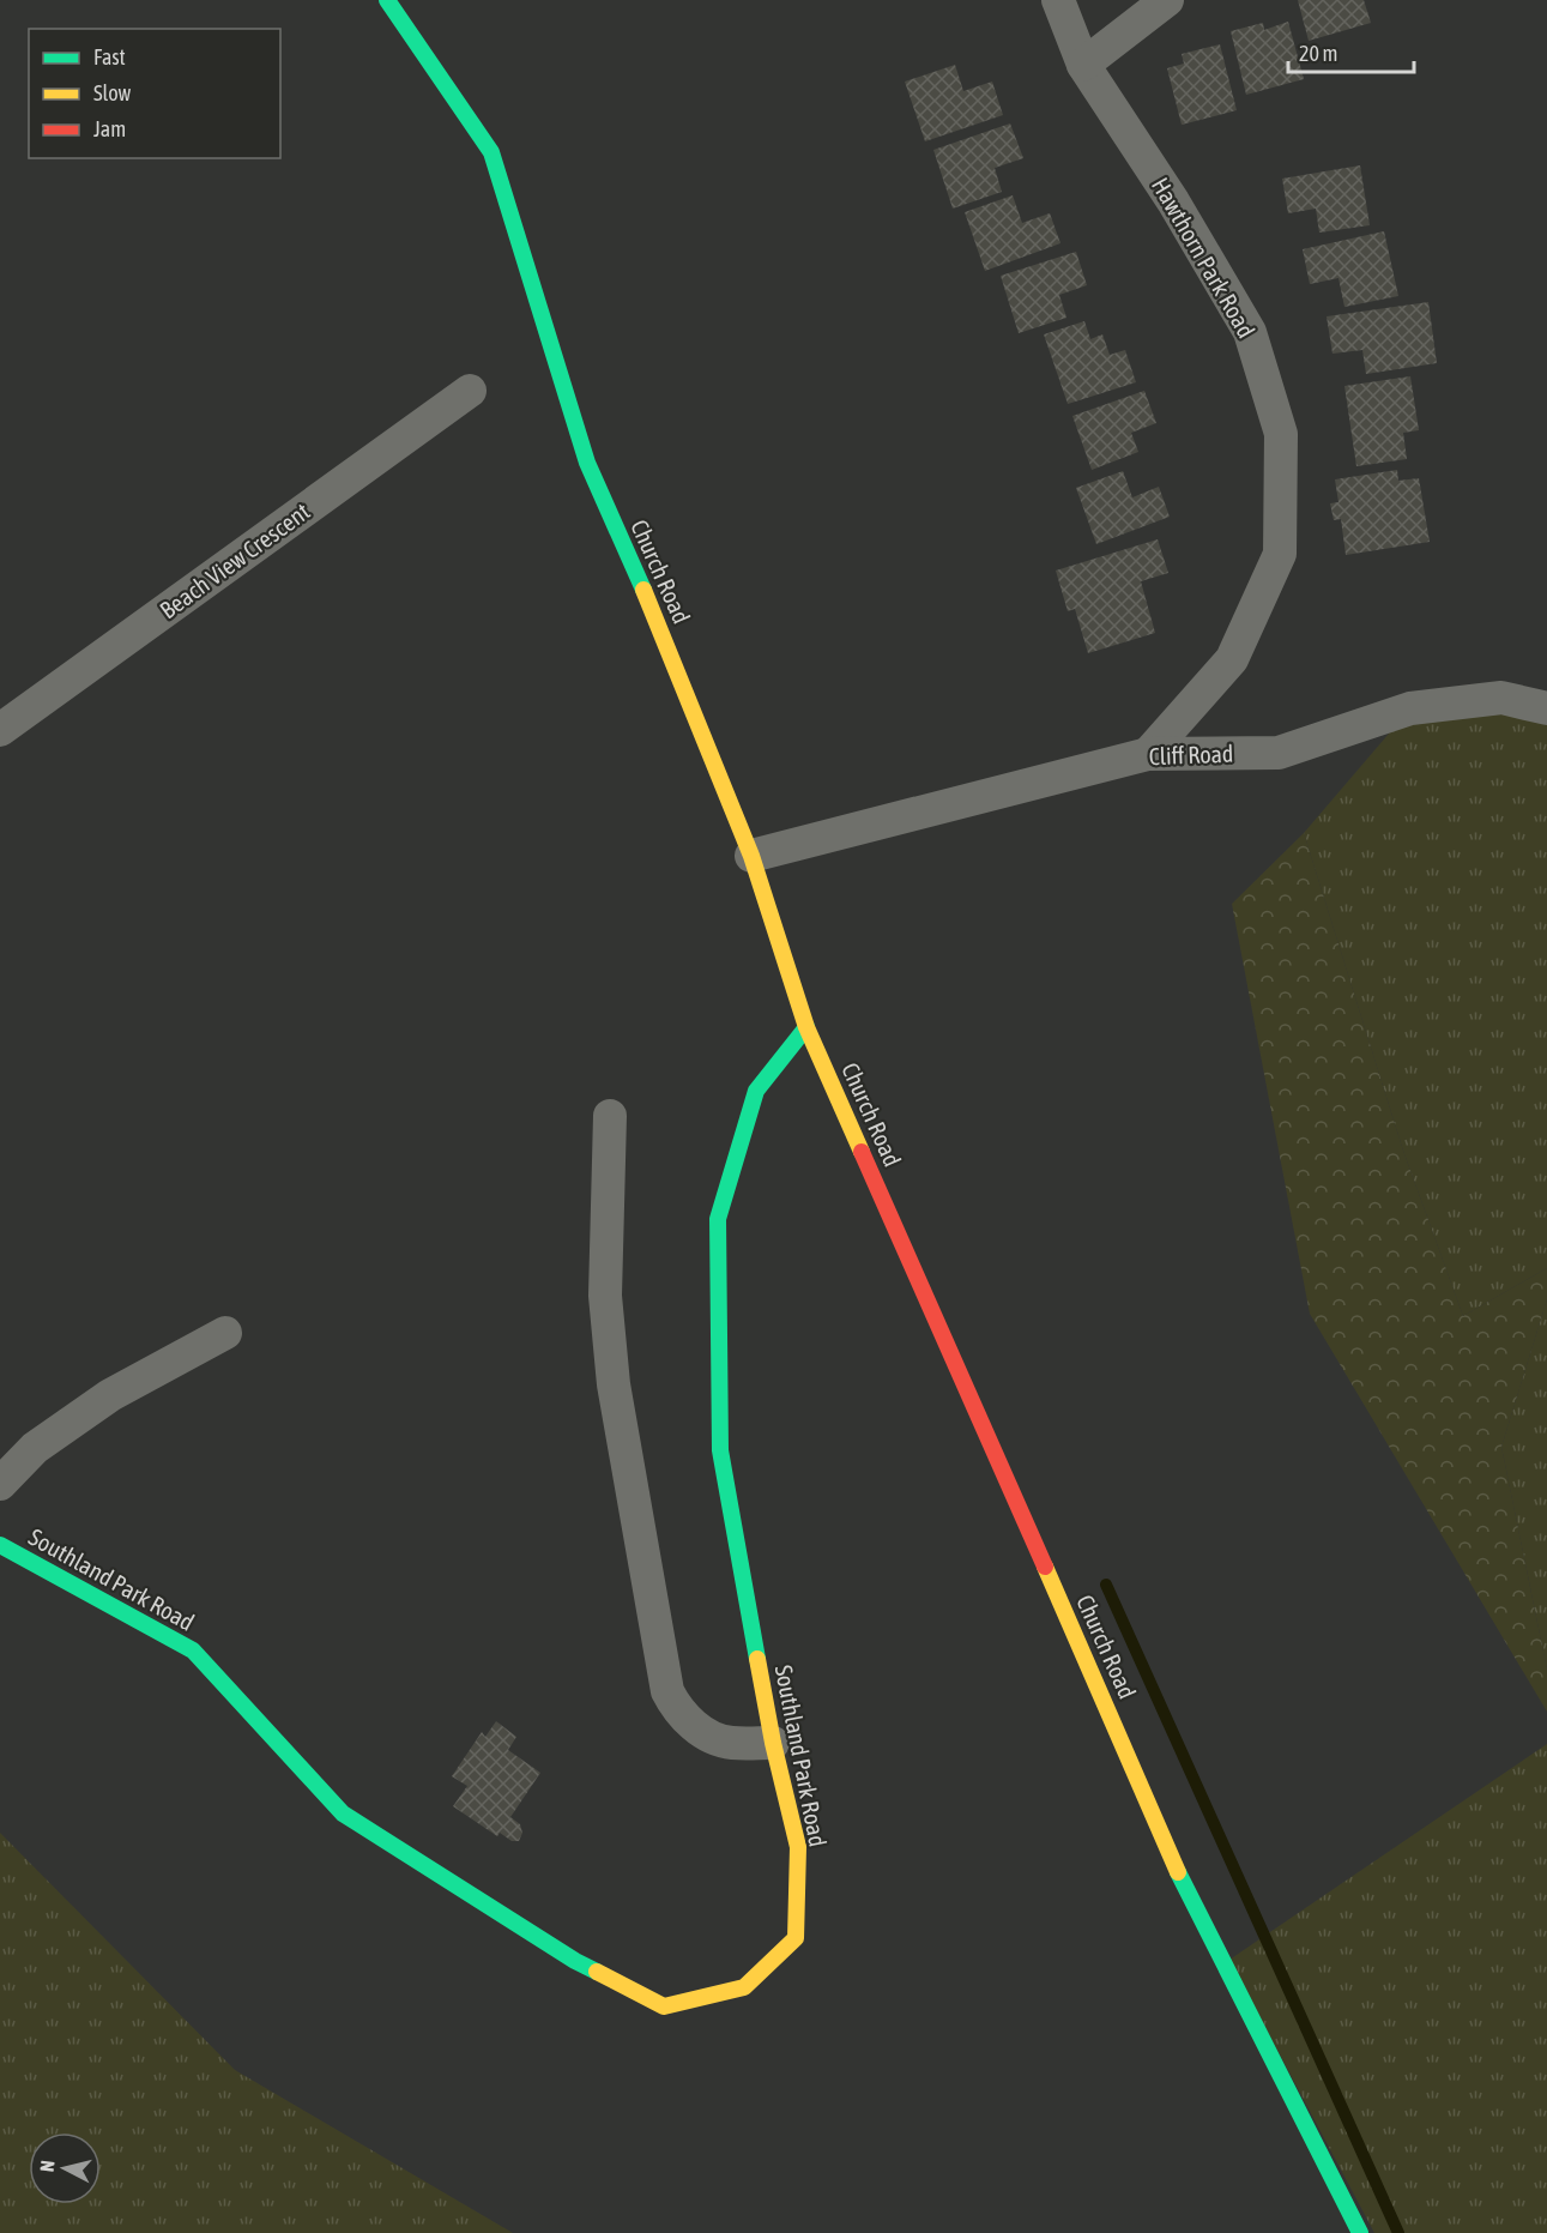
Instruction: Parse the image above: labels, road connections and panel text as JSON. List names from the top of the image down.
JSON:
{
  "streets": {
    "street": [
      "Hawthorn Park Road",
      "Beach View Crescent",
      "Church Road",
      "Cliff Road",
      "Southland Park Road"
    ]
  },
  "crossings": [
    ["Hawthorn Park Road", "Cliff Road"],
    ["Church Road", "Cliff Road"],
    ["Church Road", "Southland Park Road"]
  ],
  "legend": ["Fast", "Slow", "Jam"],
  "scale_bar": "20 m",
  "north": "left"
}
